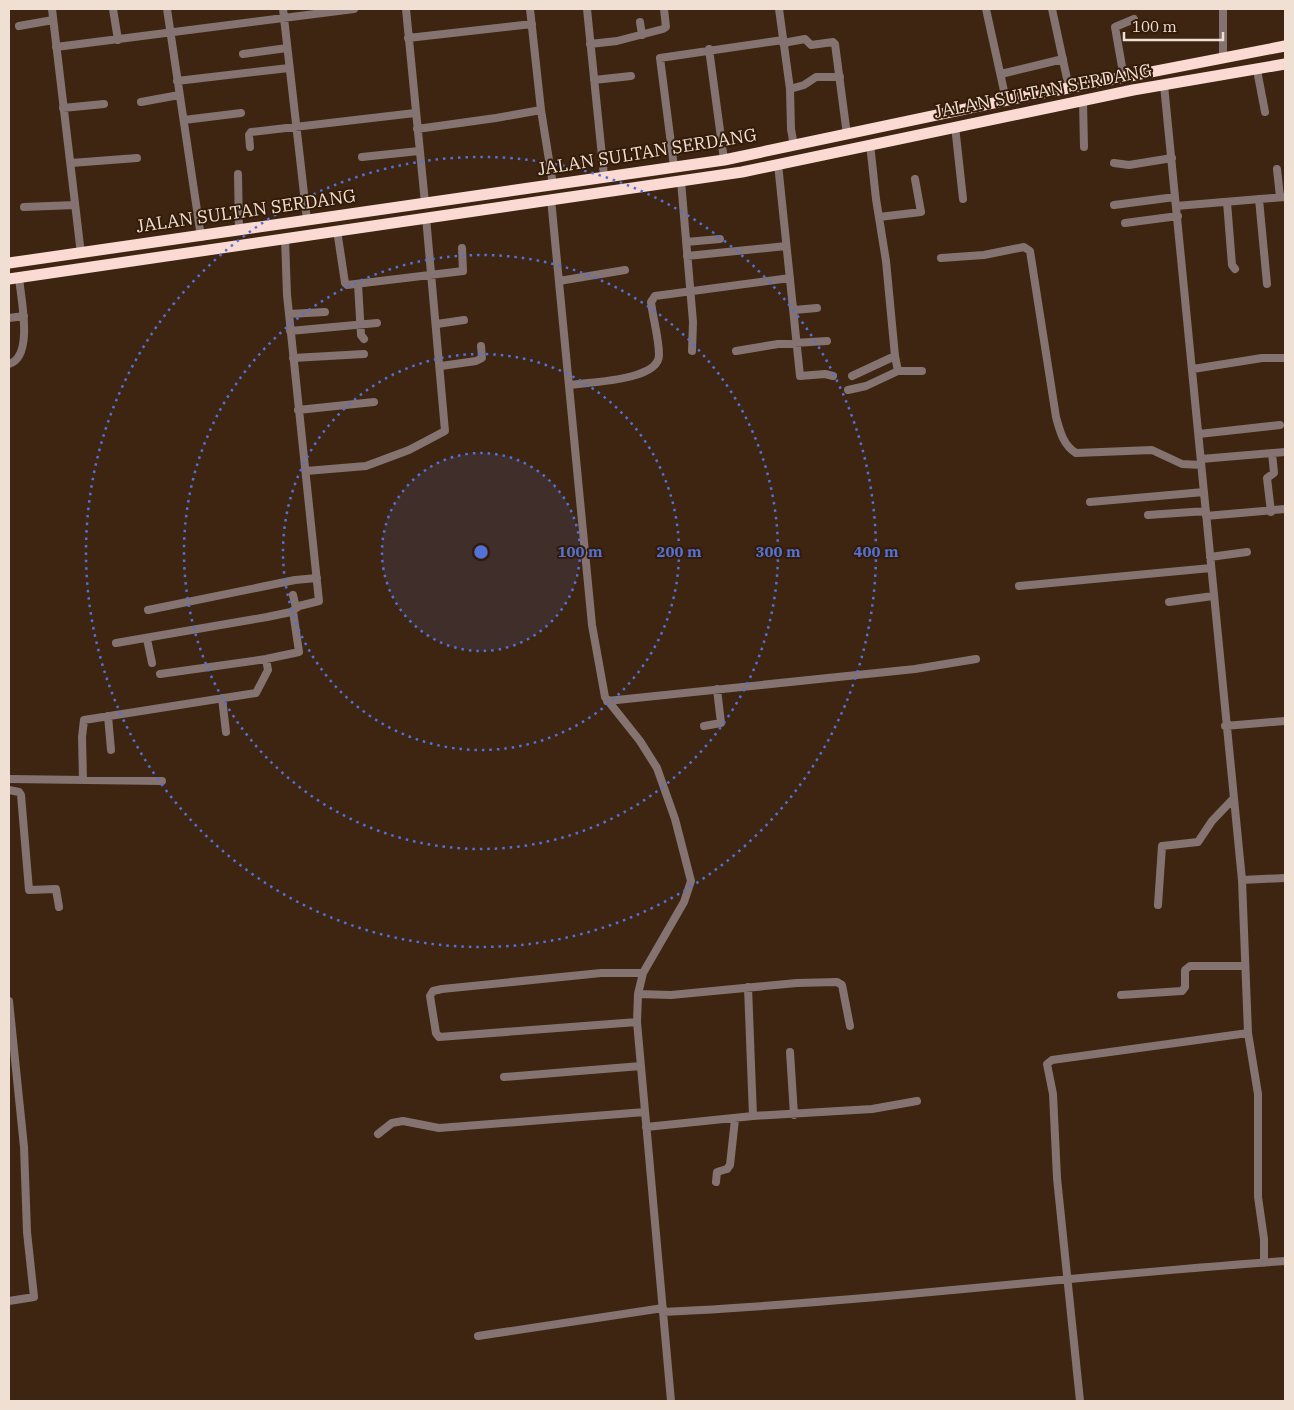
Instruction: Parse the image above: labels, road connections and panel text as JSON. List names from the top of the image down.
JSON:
{
  "streets": {
    "highway": ["JALAN SULTAN SERDANG"]
  },
  "scale_bar": "100 m",
  "rings": [
    "100 m",
    "200 m",
    "300 m",
    "400 m"
  ]
}
